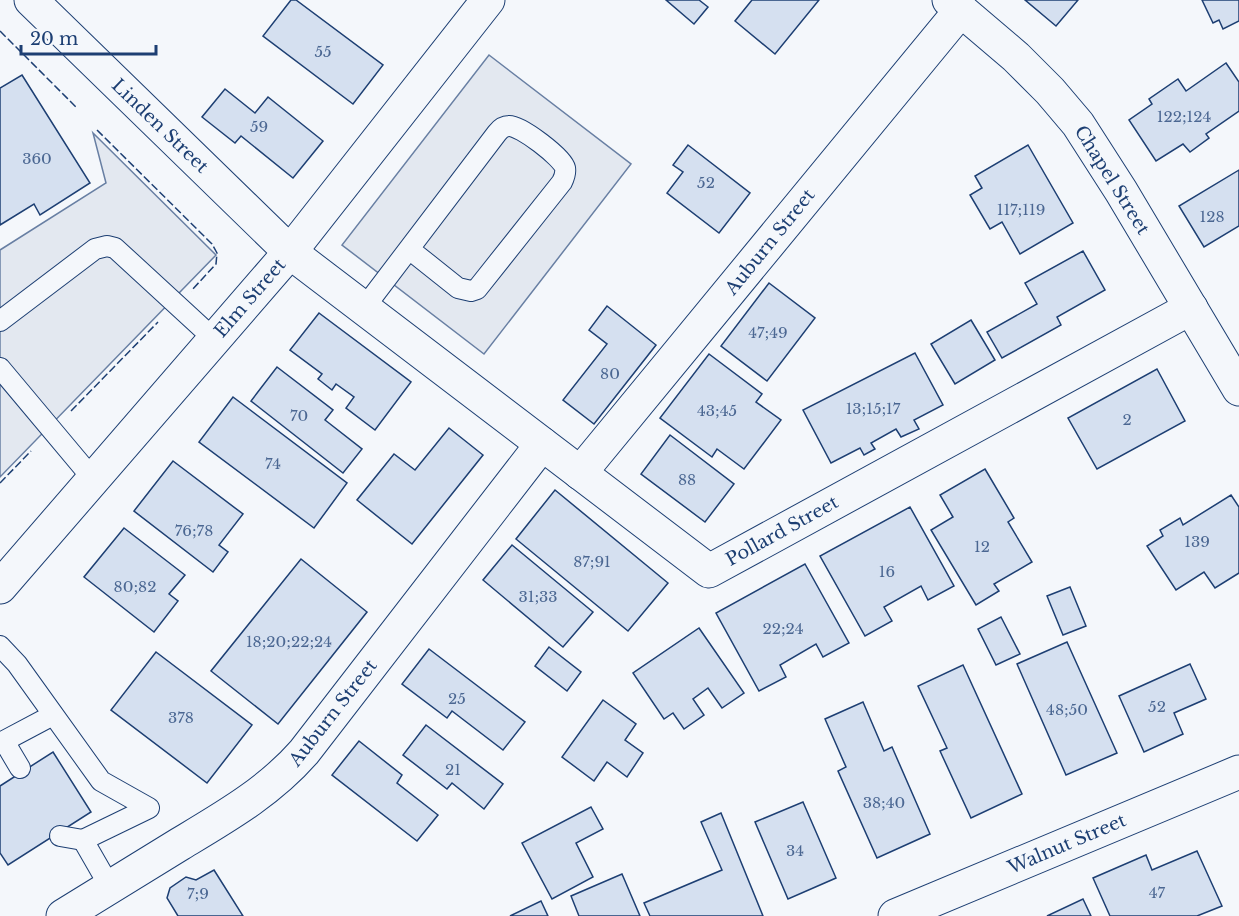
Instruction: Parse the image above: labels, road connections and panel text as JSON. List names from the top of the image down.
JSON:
{
  "streets": {
    "street": [
      "Linden Street",
      "Chapel Street",
      "Auburn Street",
      "Elm Street",
      "Pollard Street",
      "Walnut Street"
    ]
  },
  "crossings": [
    ["Linden Street", "Elm Street"],
    ["Linden Street", "Pollard Street"],
    ["Chapel Street", "Auburn Street"],
    ["Chapel Street", "Pollard Street"],
    ["Auburn Street", "Pollard Street"],
    ["Elm Street", "Pollard Street"]
  ],
  "house_numbers": [
    "55",
    "122;124",
    "59",
    "360",
    "52",
    "117;119",
    "128",
    "47;49",
    "80",
    "13;15;17",
    "43;45",
    "70",
    "2",
    "74",
    "88",
    "76;78",
    "139",
    "12",
    "87;91",
    "16",
    "80;82",
    "31;33",
    "22;24",
    "18;20;22;24",
    "25",
    "52",
    "48;50",
    "378",
    "21",
    "38;40",
    "34",
    "47",
    "7;9"
  ],
  "scale_bar": "20 m"
}
